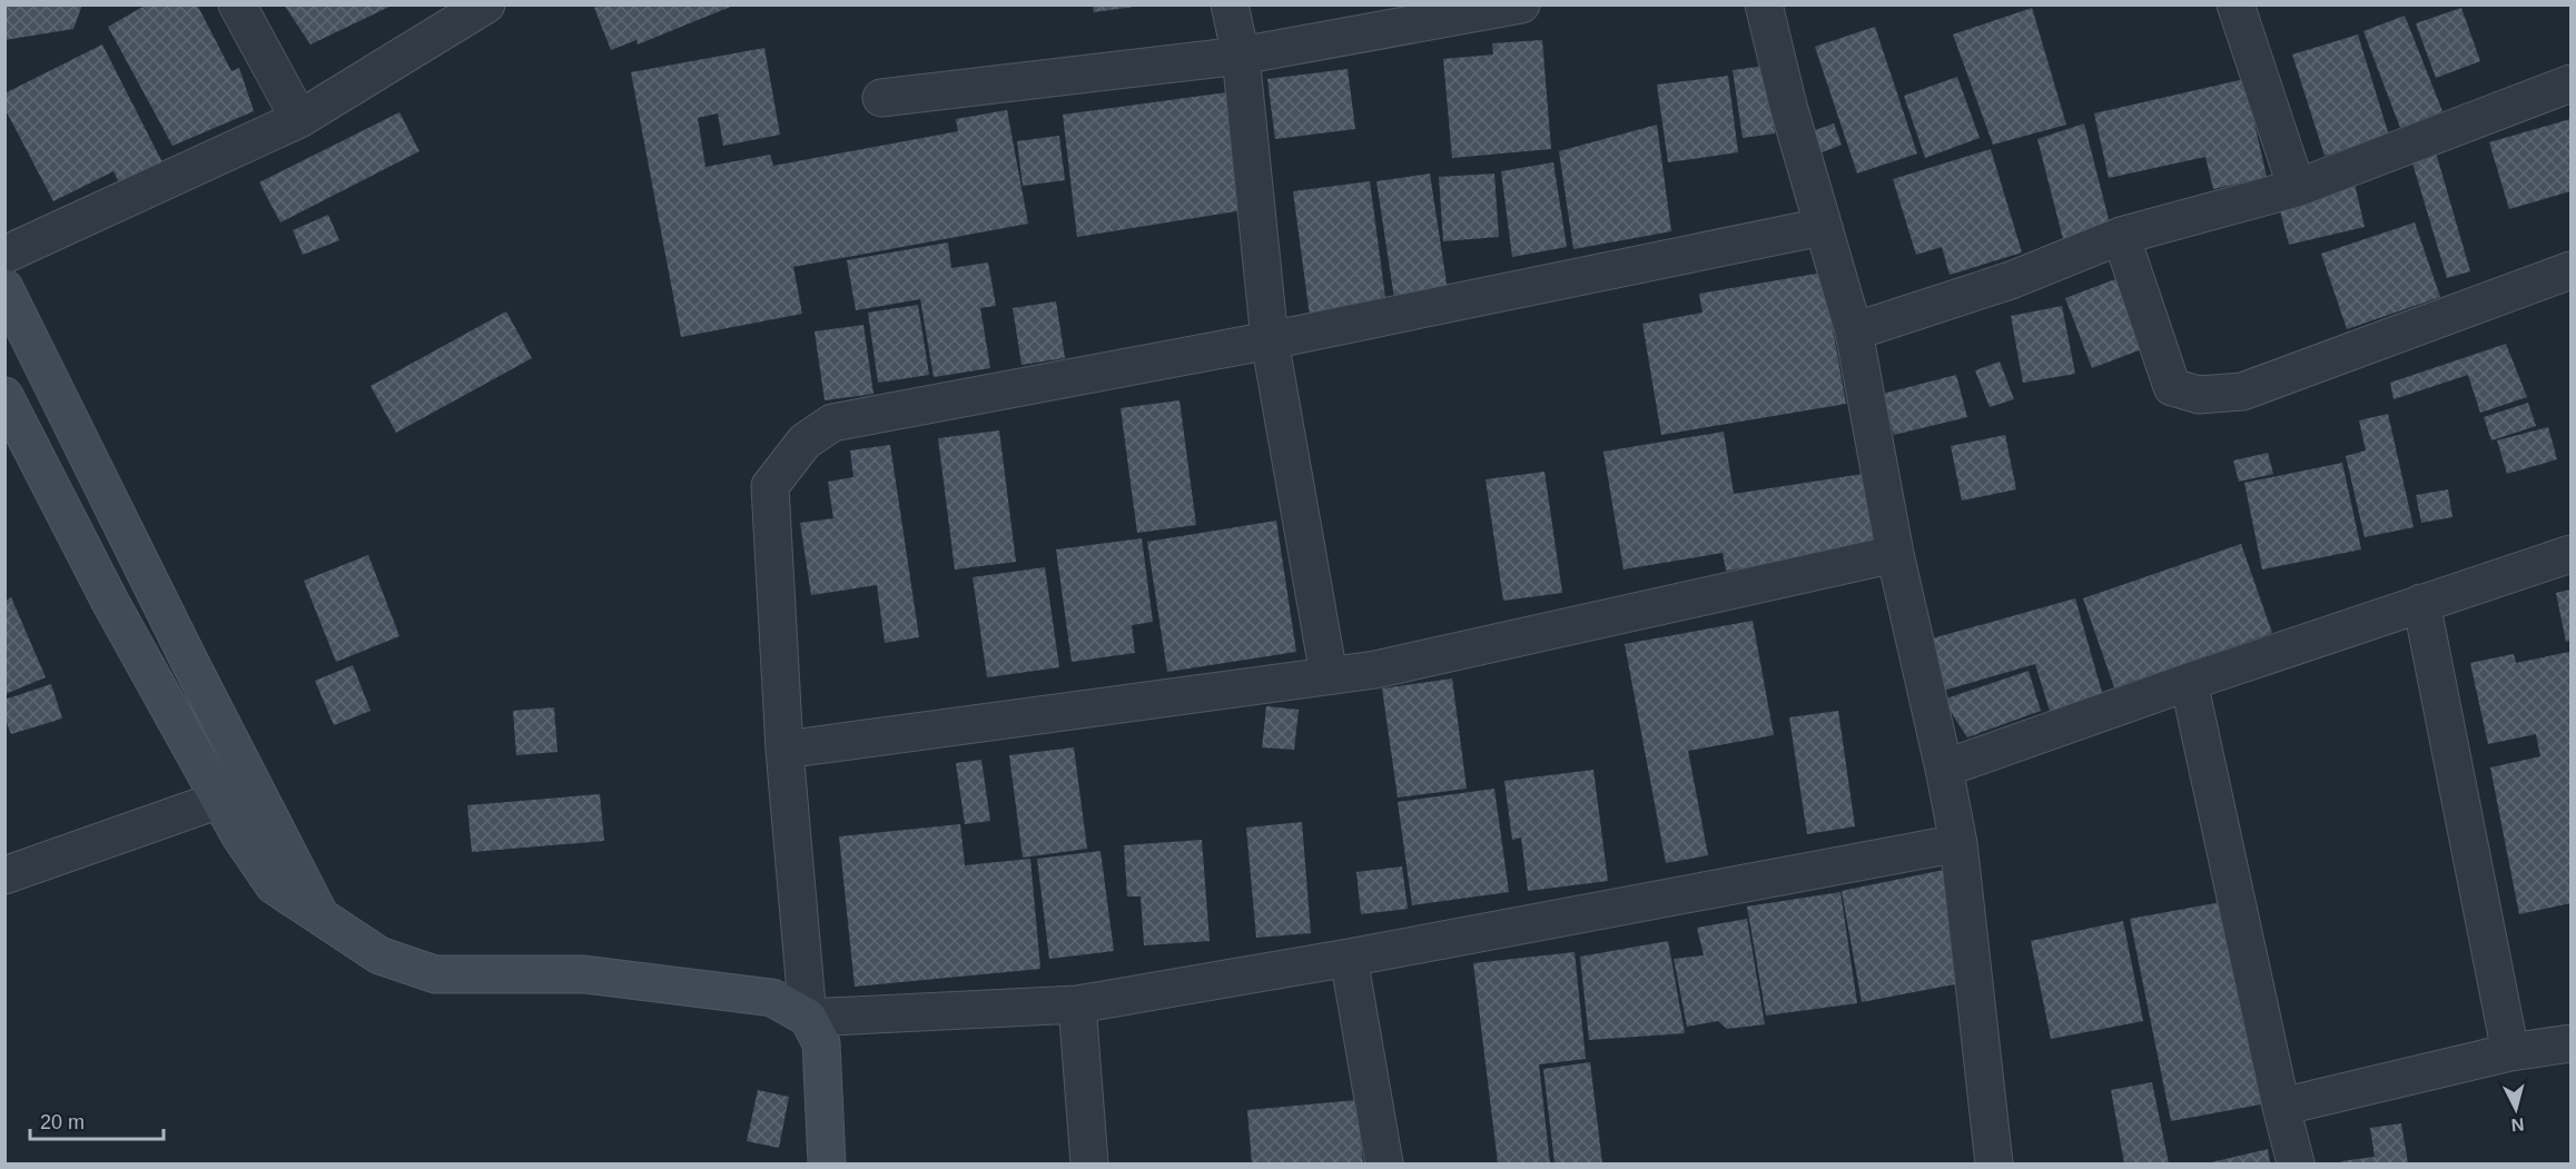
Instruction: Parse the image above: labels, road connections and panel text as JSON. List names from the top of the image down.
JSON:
{
  "scale_bar": "20 m",
  "north": "bottom"
}
